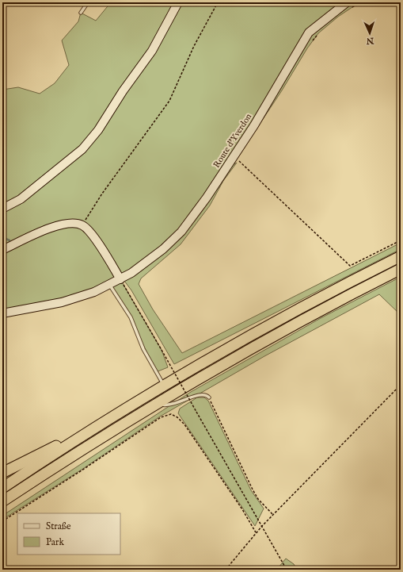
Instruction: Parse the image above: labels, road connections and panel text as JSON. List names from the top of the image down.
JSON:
{
  "streets": {
    "street": ["Route d'Yverdon"]
  },
  "legend": ["Straße", "Park"],
  "north": "bottom"
}
